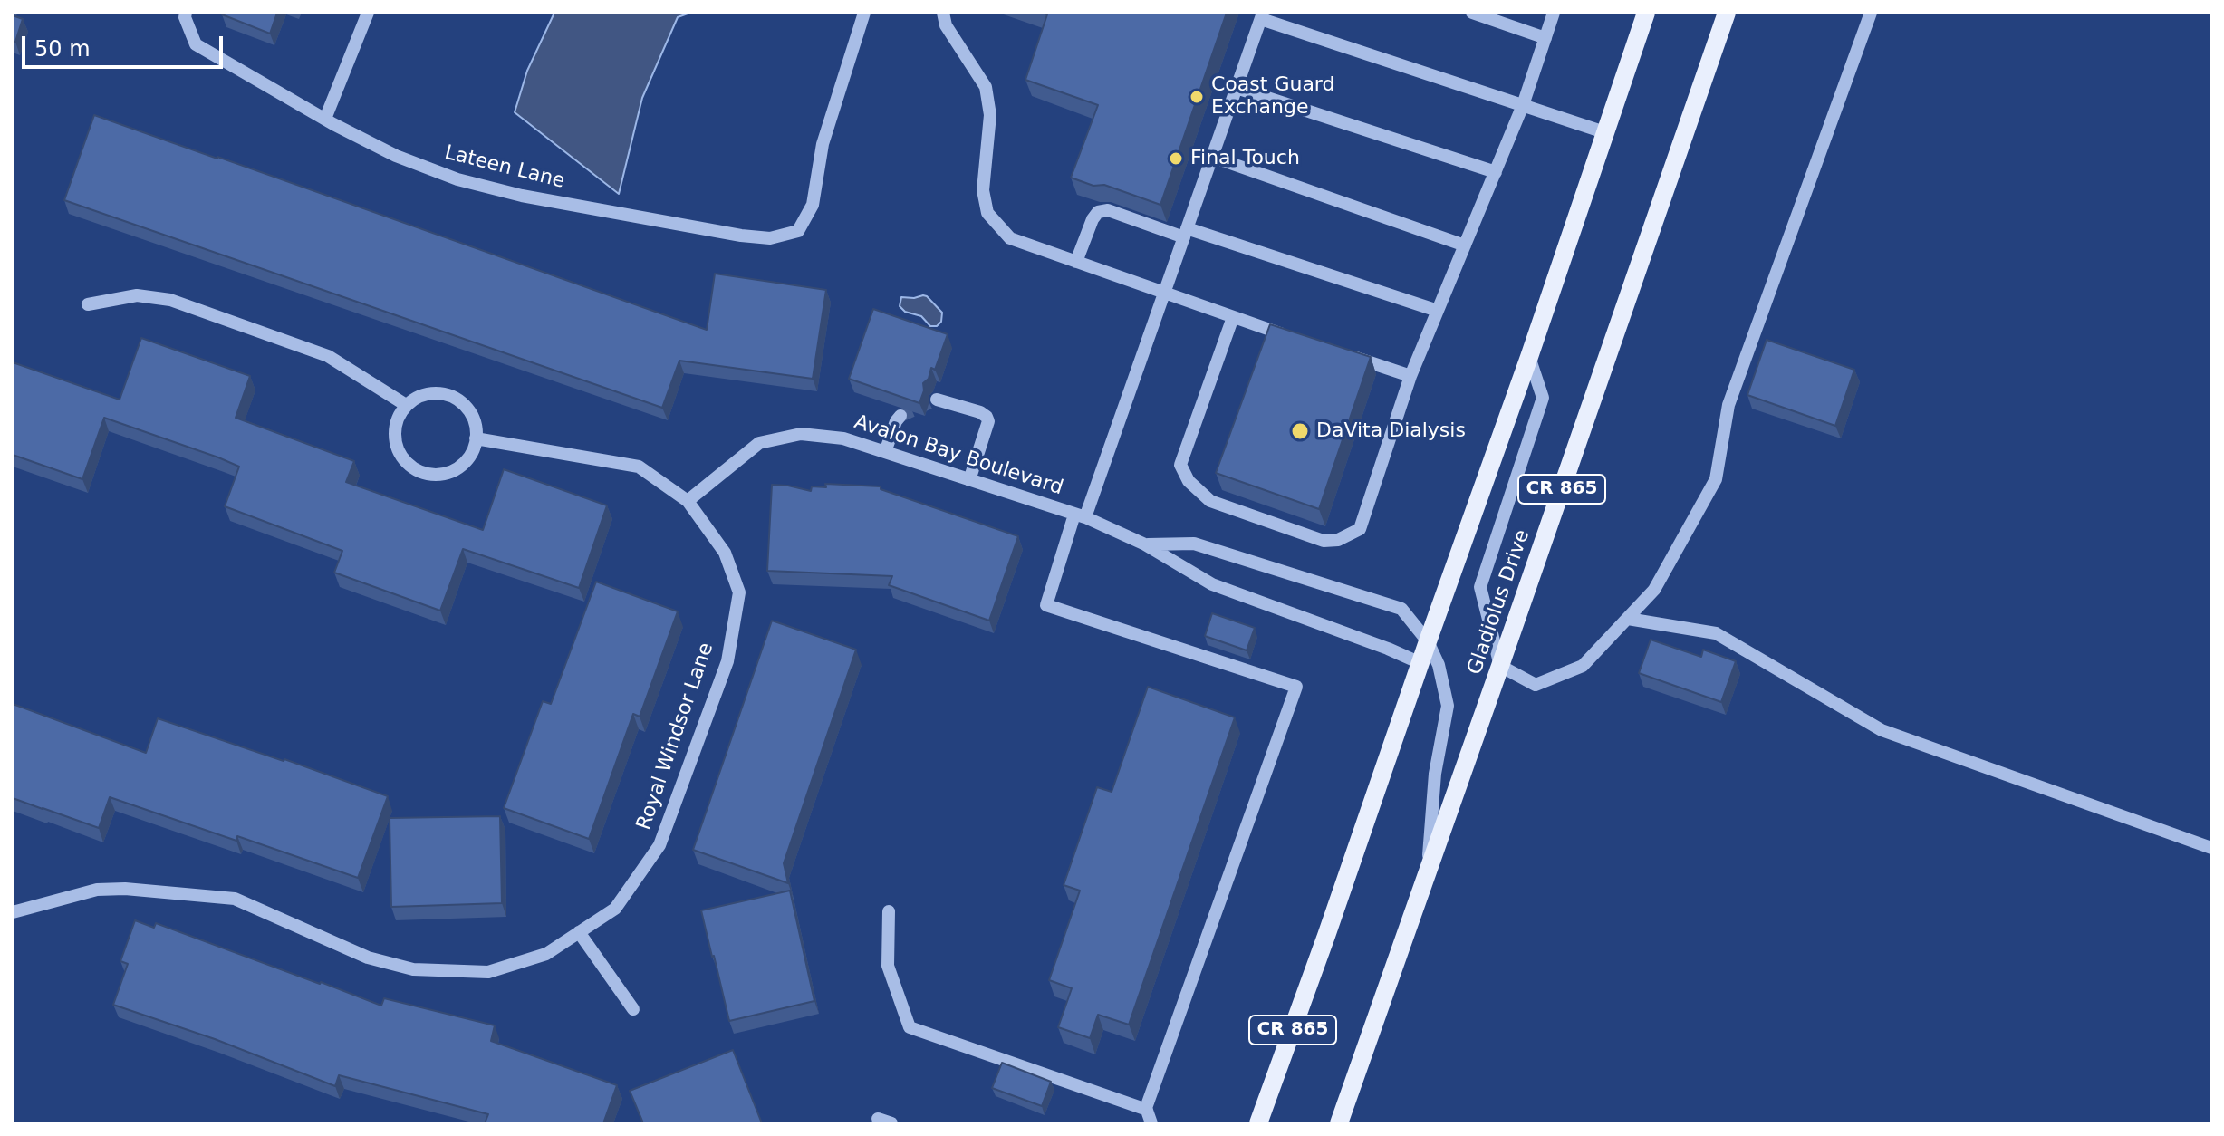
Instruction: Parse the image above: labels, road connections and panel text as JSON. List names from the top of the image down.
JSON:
{
  "streets": {
    "main road": ["CR 865", "Gladiolus Drive"],
    "street": ["Lateen Lane", "Avalon Bay Boulevard", "Royal Windsor Lane"]
  },
  "crossings": [
    ["Avalon Bay Boulevard", "CR 865"],
    ["Avalon Bay Boulevard", "Gladiolus Drive"],
    ["Avalon Bay Boulevard", "Royal Windsor Lane"]
  ],
  "places": ["Coast Guard Exchange", "Final Touch", "DaVita Dialysis"],
  "scale_bar": "50 m"
}
